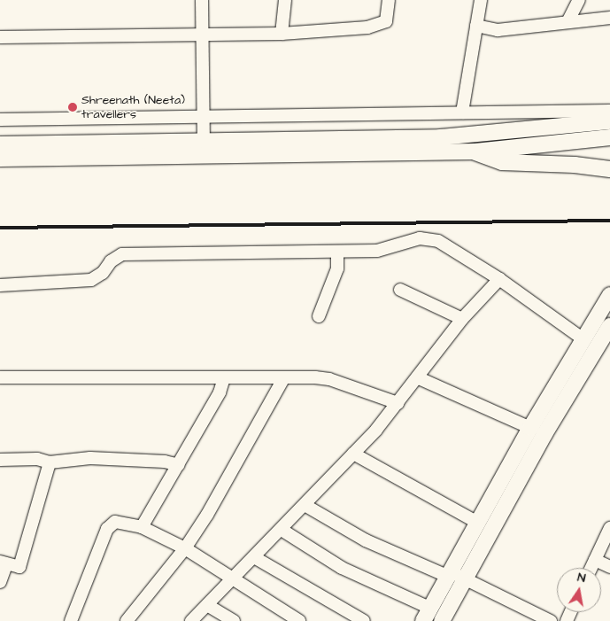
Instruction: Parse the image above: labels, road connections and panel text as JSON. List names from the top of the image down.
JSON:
{
  "places": ["Shreenath (Neeta) travellers"],
  "north": "top"
}
